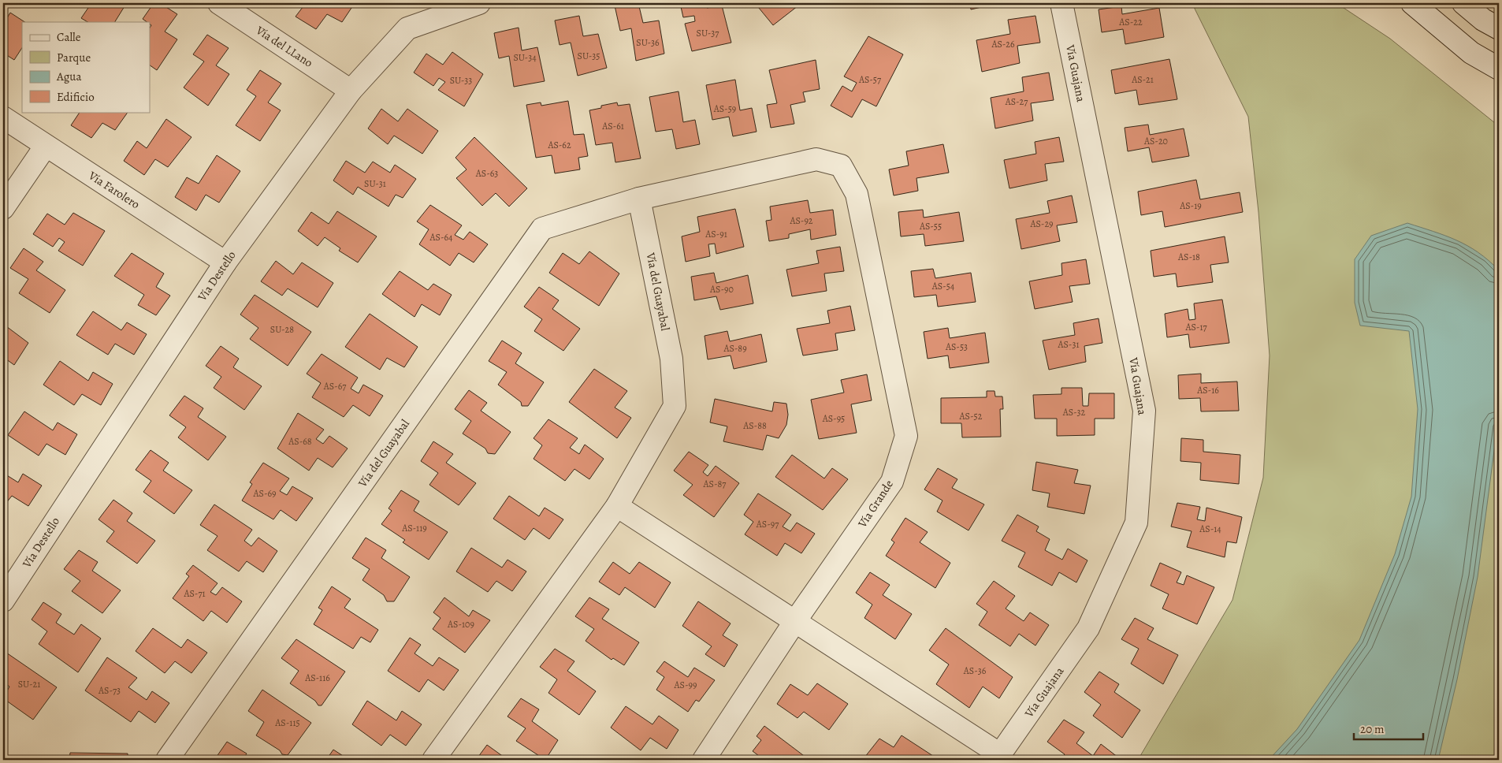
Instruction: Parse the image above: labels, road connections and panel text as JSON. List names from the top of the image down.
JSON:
{
  "streets": {
    "street": [
      "Vía del LLano",
      "Vía Guajana",
      "Vía Farolero",
      "Vía Destello",
      "Vía del Guayabal",
      "Vía Grande"
    ]
  },
  "crossings": [
    ["Vía del LLano", "Vía Destello"],
    ["Vía Farolero", "Vía Destello"],
    ["Vía del Guayabal", "Vía Grande"]
  ],
  "house_numbers": [
    "AS-22",
    "SU-37",
    "SU-36",
    "AS-26",
    "SU-35",
    "SU-34",
    "AS-57",
    "AS-21",
    "SU-33",
    "AS-27",
    "AS-59",
    "AS-61",
    "AS-20",
    "AS-62",
    "AS-63",
    "SU-31",
    "AS-19",
    "AS-92",
    "AS-29",
    "AS-55",
    "AS-91",
    "AS-64",
    "AS-18",
    "AS-54",
    "AS-90",
    "AS-17",
    "SU-28",
    "AS-31",
    "AS-53",
    "AS-89",
    "AS-67",
    "AS-16",
    "AS-32",
    "AS-52",
    "AS-95",
    "AS-88",
    "AS-68",
    "AS-87",
    "AS-69",
    "AS-97",
    "AS-119",
    "AS-14",
    "AS-71",
    "AS-109",
    "AS-36",
    "AS-116",
    "SU-21",
    "AS-99",
    "AS-73",
    "AS-115"
  ],
  "legend": [
    "Calle",
    "Parque",
    "Agua",
    "Edificio"
  ],
  "scale_bar": "20 m"
}
